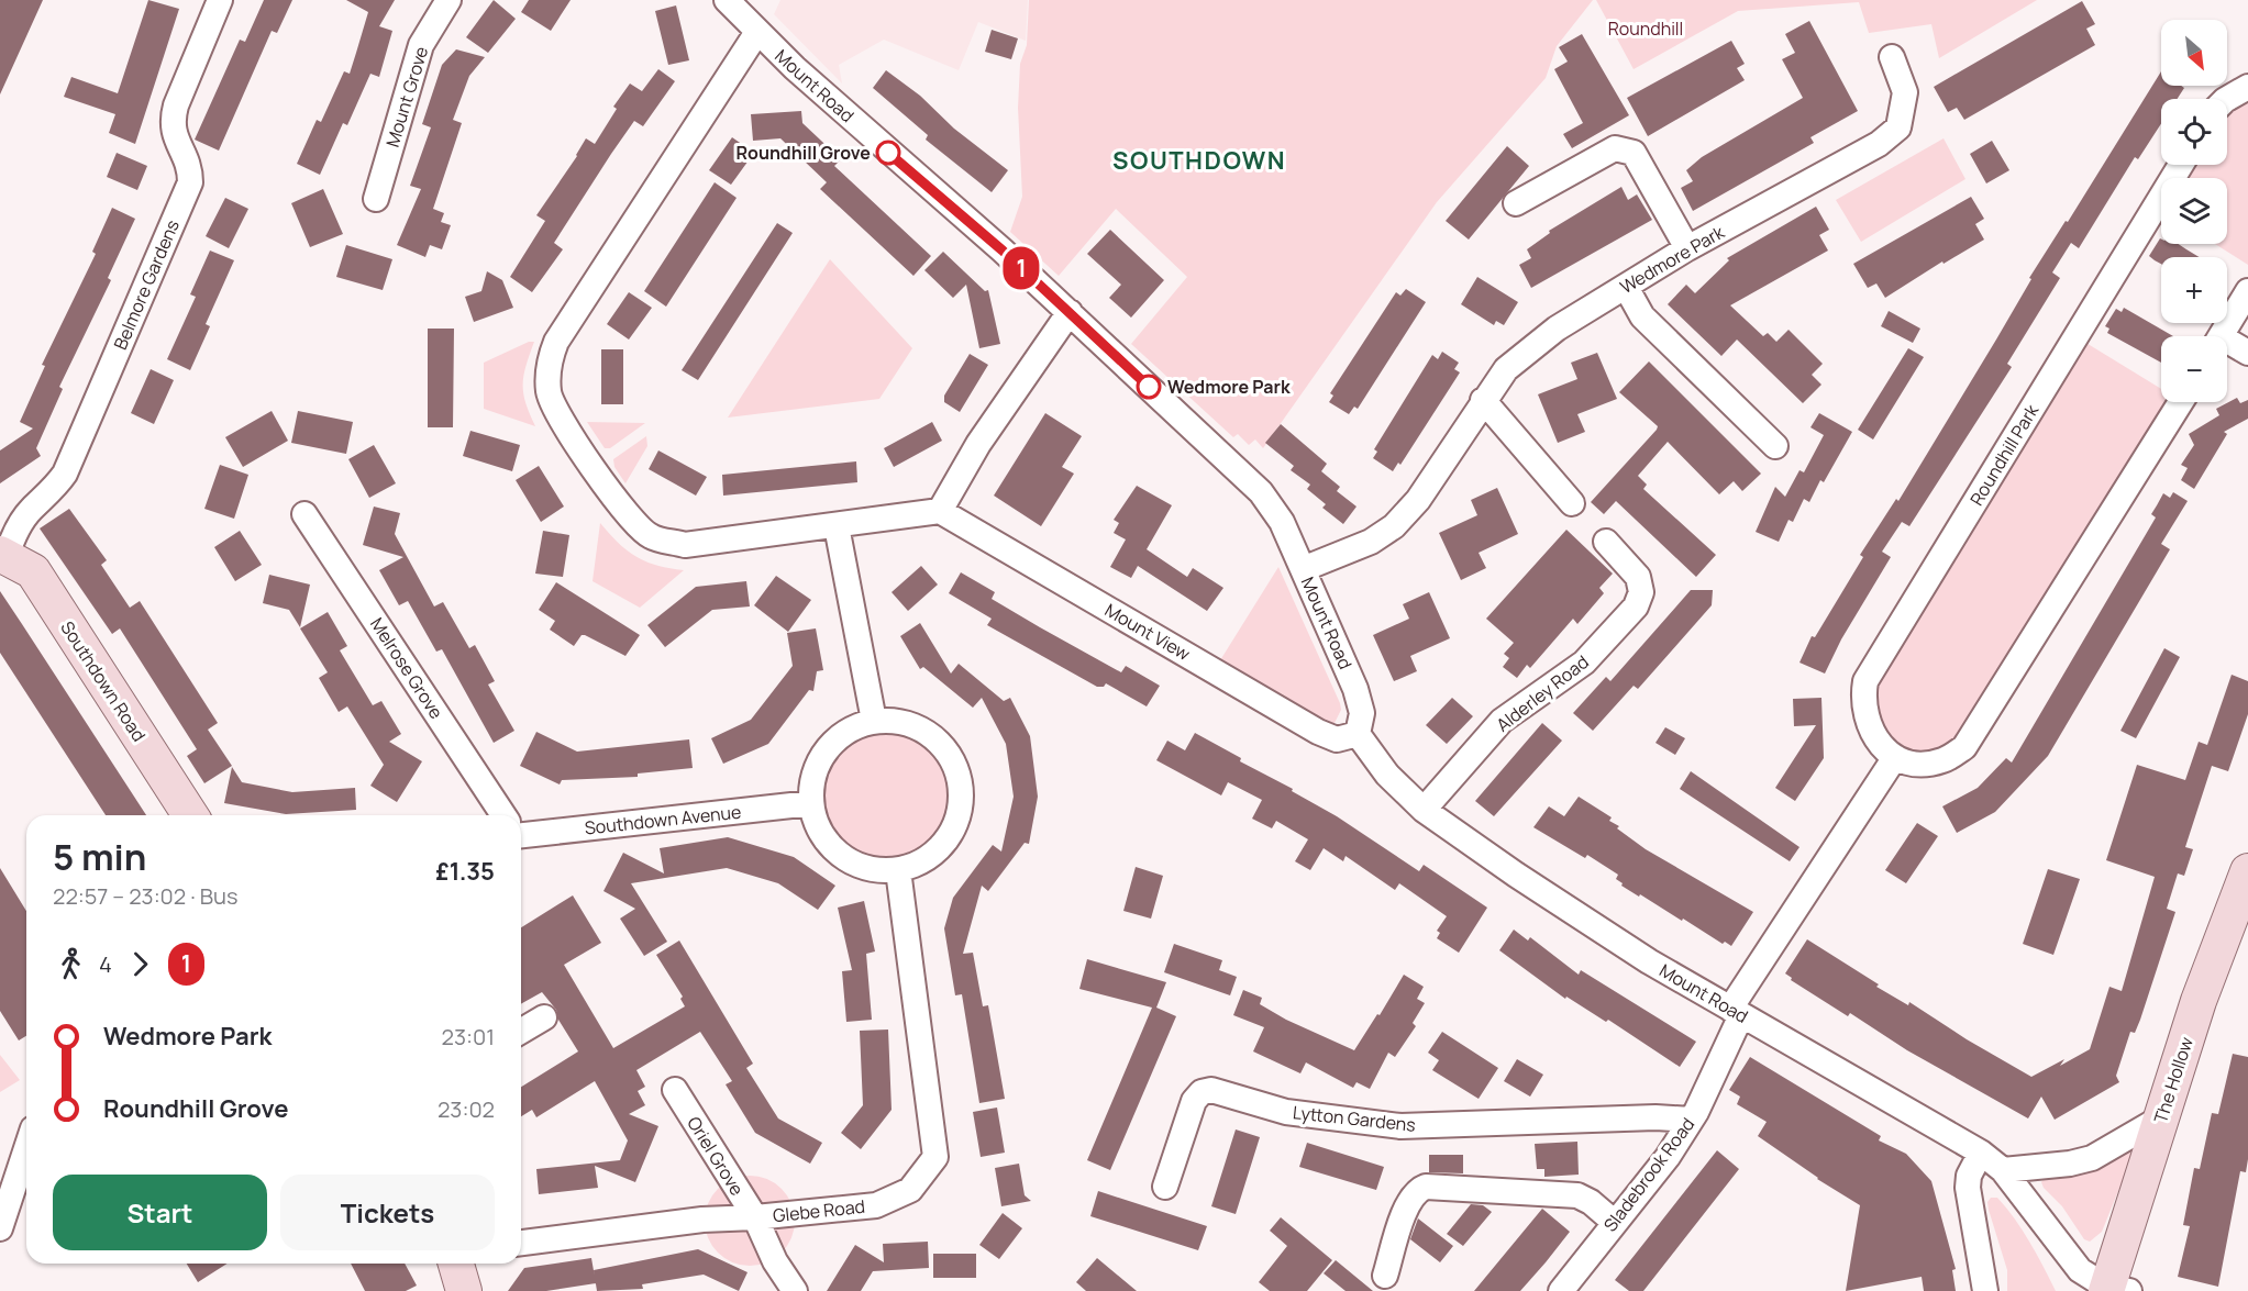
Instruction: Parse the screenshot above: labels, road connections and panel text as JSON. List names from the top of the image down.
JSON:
{
  "streets": {
    "street": [
      "Mount Road",
      "Mount Grove",
      "Wedmore Park",
      "Belmore Gardens",
      "Roundhill Park",
      "Mount View",
      "Melrose Grove",
      "Southdown Road",
      "Alderley Road",
      "Southdown Avenue",
      "The Hollow",
      "Lytton Gardens",
      "Oriel Grove",
      "Sladebrook Road",
      "Glebe Road"
    ]
  },
  "crossings": [
    ["Mount Road", "Wedmore Park"],
    ["Mount Road", "Mount View"],
    ["Mount Road", "Alderley Road"],
    ["Mount Road", "The Hollow"],
    ["Mount Road", "Sladebrook Road"],
    ["Belmore Gardens", "Southdown Road"],
    ["Southdown Avenue", "Glebe Road"],
    ["Lytton Gardens", "Sladebrook Road"],
    ["Oriel Grove", "Glebe Road"]
  ],
  "districts": ["SOUTHDOWN"],
  "parks": ["Roundhill"],
  "places": ["Roundhill Grove", "Wedmore Park"],
  "lines": ["bus line 1"],
  "north": "bottom right",
  "page": {
    "on_map": "1",
    "map_buttons": ["+", "−"],
    "heading": ["5 min", "22:57 – 23:02 · Bus", "£1.35"],
    "legs": ["4", "1"],
    "list": [
      {
        "name": "Wedmore Park",
        "value": "23:01"
      },
      {
        "name": "Roundhill Grove",
        "value": "23:02"
      }
    ],
    "buttons": ["Start", "Tickets"]
  }
}
